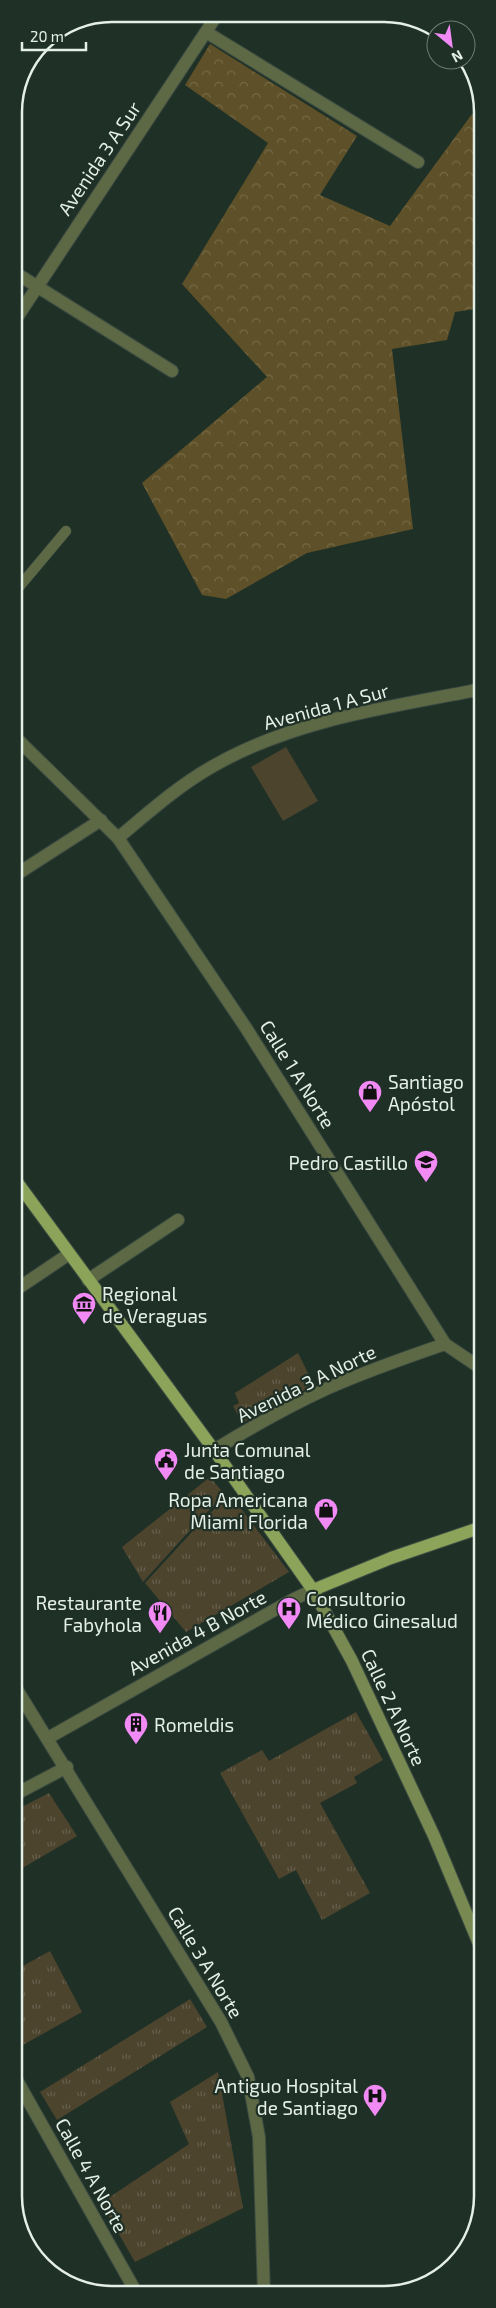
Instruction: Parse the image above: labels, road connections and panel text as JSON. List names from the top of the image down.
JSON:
{
  "streets": {
    "main road": ["Avenida 4 B Norte", "Calle 2 A Norte"],
    "street": [
      "Avenida 3 A Sur",
      "Avenida 1 A Sur",
      "Calle 1 A Norte",
      "Avenida 3 A Norte",
      "Calle 3 A Norte",
      "Calle 4 A Norte"
    ]
  },
  "crossings": [
    ["Avenida 1 A Sur", "Calle 1 A Norte"],
    ["Calle 1 A Norte", "Avenida 3 A Norte"],
    ["Avenida 3 A Norte", "Calle 2 A Norte"],
    ["Avenida 4 B Norte", "Calle 2 A Norte"],
    ["Avenida 4 B Norte", "Calle 3 A Norte"]
  ],
  "places": {
    "shop": ["Santiago Apóstol", "Ropa Americana Miami Florida"],
    "school or university": ["Pedro Castillo"],
    "museum": ["Regional de Veraguas"],
    "public building": ["Junta Comunal de Santiago"],
    "hospital": ["Consultorio Médico Ginesalud", "Antiguo Hospital de Santiago"],
    "restaurant": ["Restaurante Fabyhola"],
    "building": ["Romeldis"]
  },
  "scale_bar": "20 m",
  "north": "bottom right"
}
